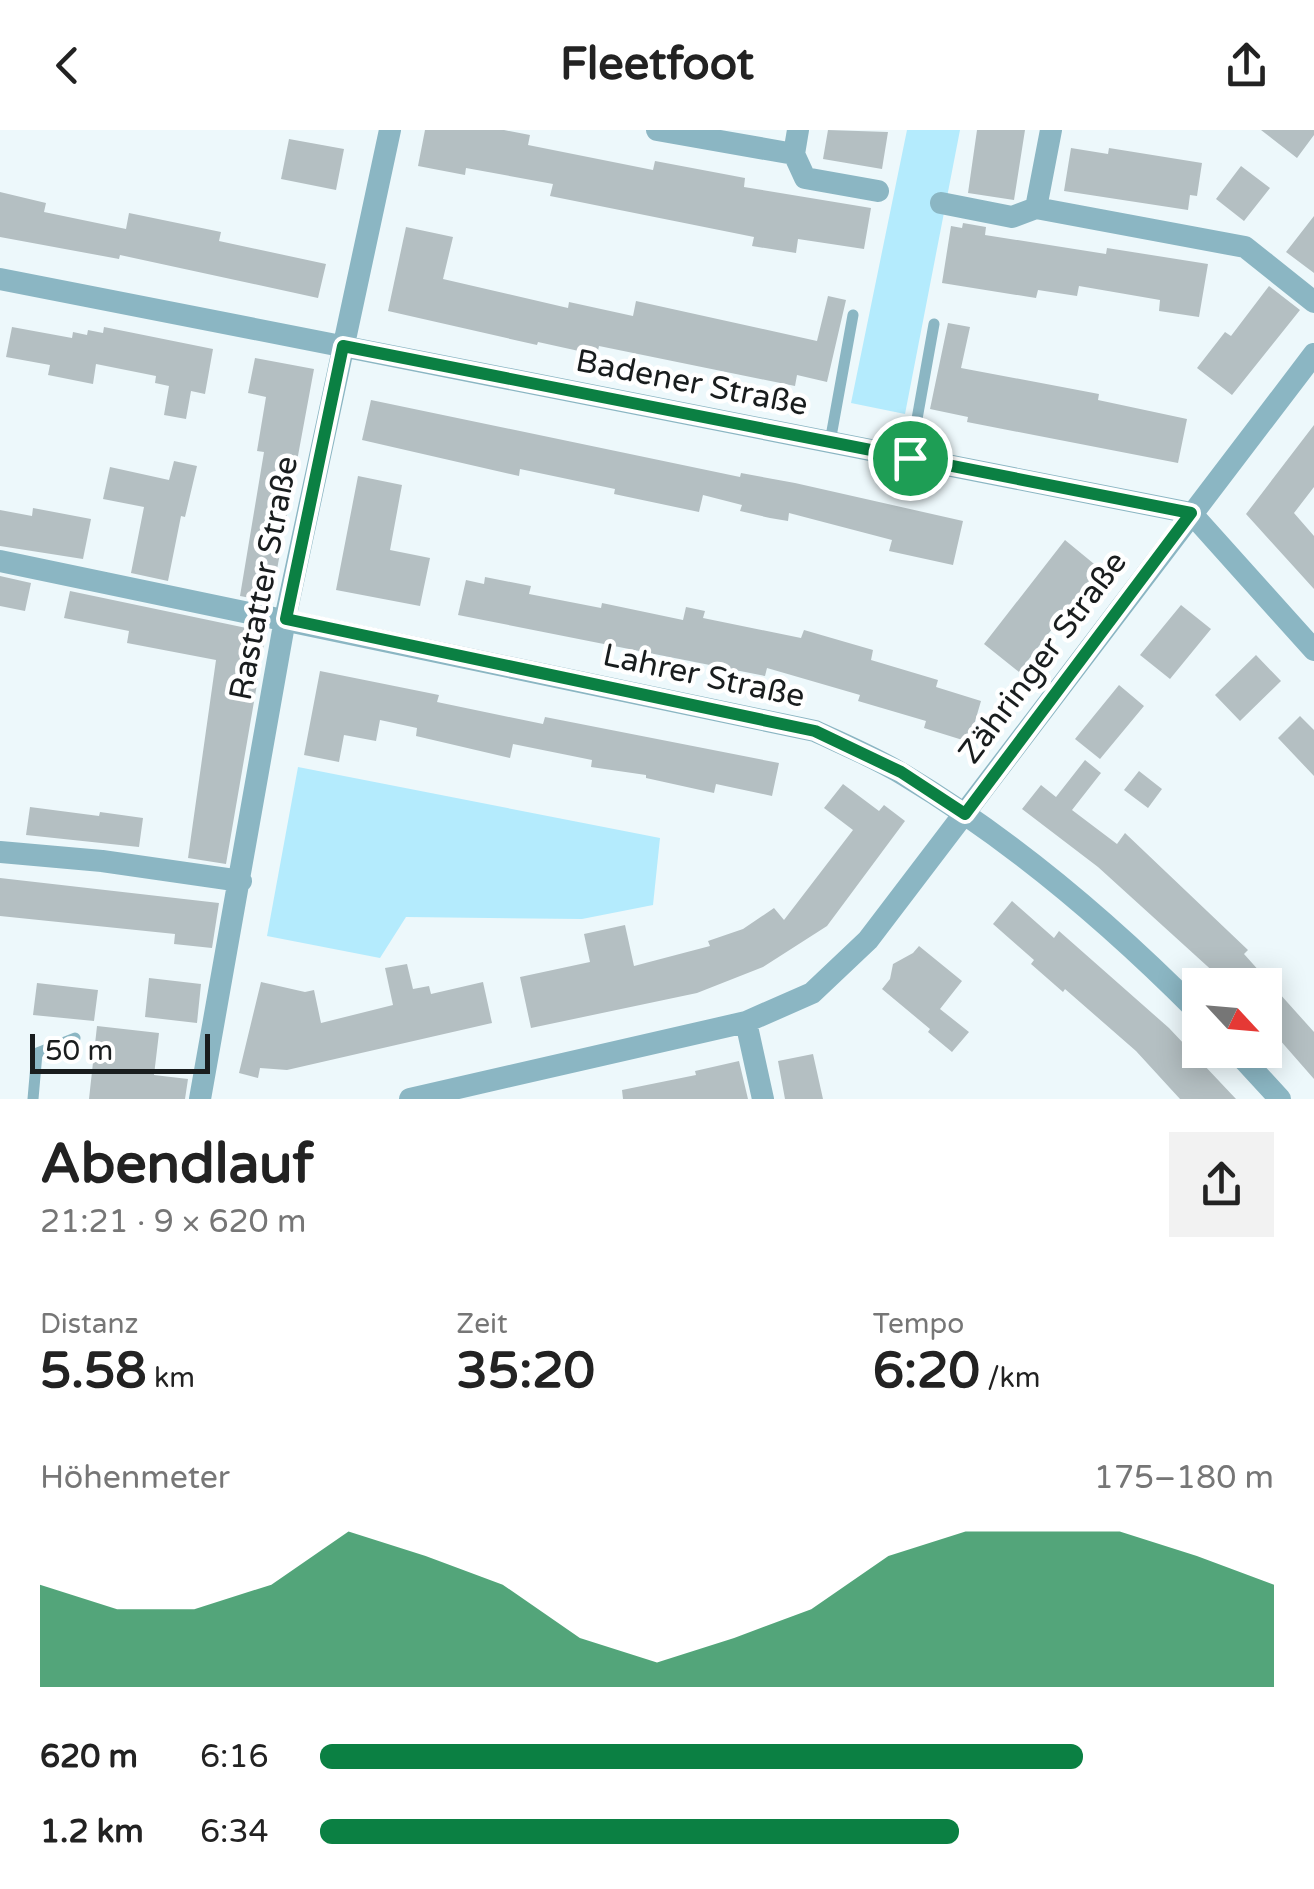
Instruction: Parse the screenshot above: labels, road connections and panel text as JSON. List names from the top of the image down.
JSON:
{
  "streets": {
    "street": [
      "Badener Straße",
      "Rastatter Straße",
      "Zähringer Straße",
      "Lahrer Straße"
    ]
  },
  "crossings": [
    ["Badener Straße", "Rastatter Straße"],
    ["Badener Straße", "Zähringer Straße"],
    ["Rastatter Straße", "Lahrer Straße"],
    ["Zähringer Straße", "Lahrer Straße"]
  ],
  "scale_bar": "50 m",
  "north": "bottom right",
  "page": {
    "header": "Fleetfoot",
    "scale": "50 m",
    "heading": ["Abendlauf", "21:21 · 9 × 620 m"],
    "stats": [
      ["Distanz", "5.58 km"],
      ["Zeit", "35:20"],
      ["Tempo", "6:20 /km"]
    ],
    "chart": ["Höhenmeter", "175–180 m"],
    "list": [
      {
        "name": "620 m",
        "note": "6:16"
      },
      {
        "name": "1.2 km",
        "note": "6:34"
      }
    ]
  }
}
